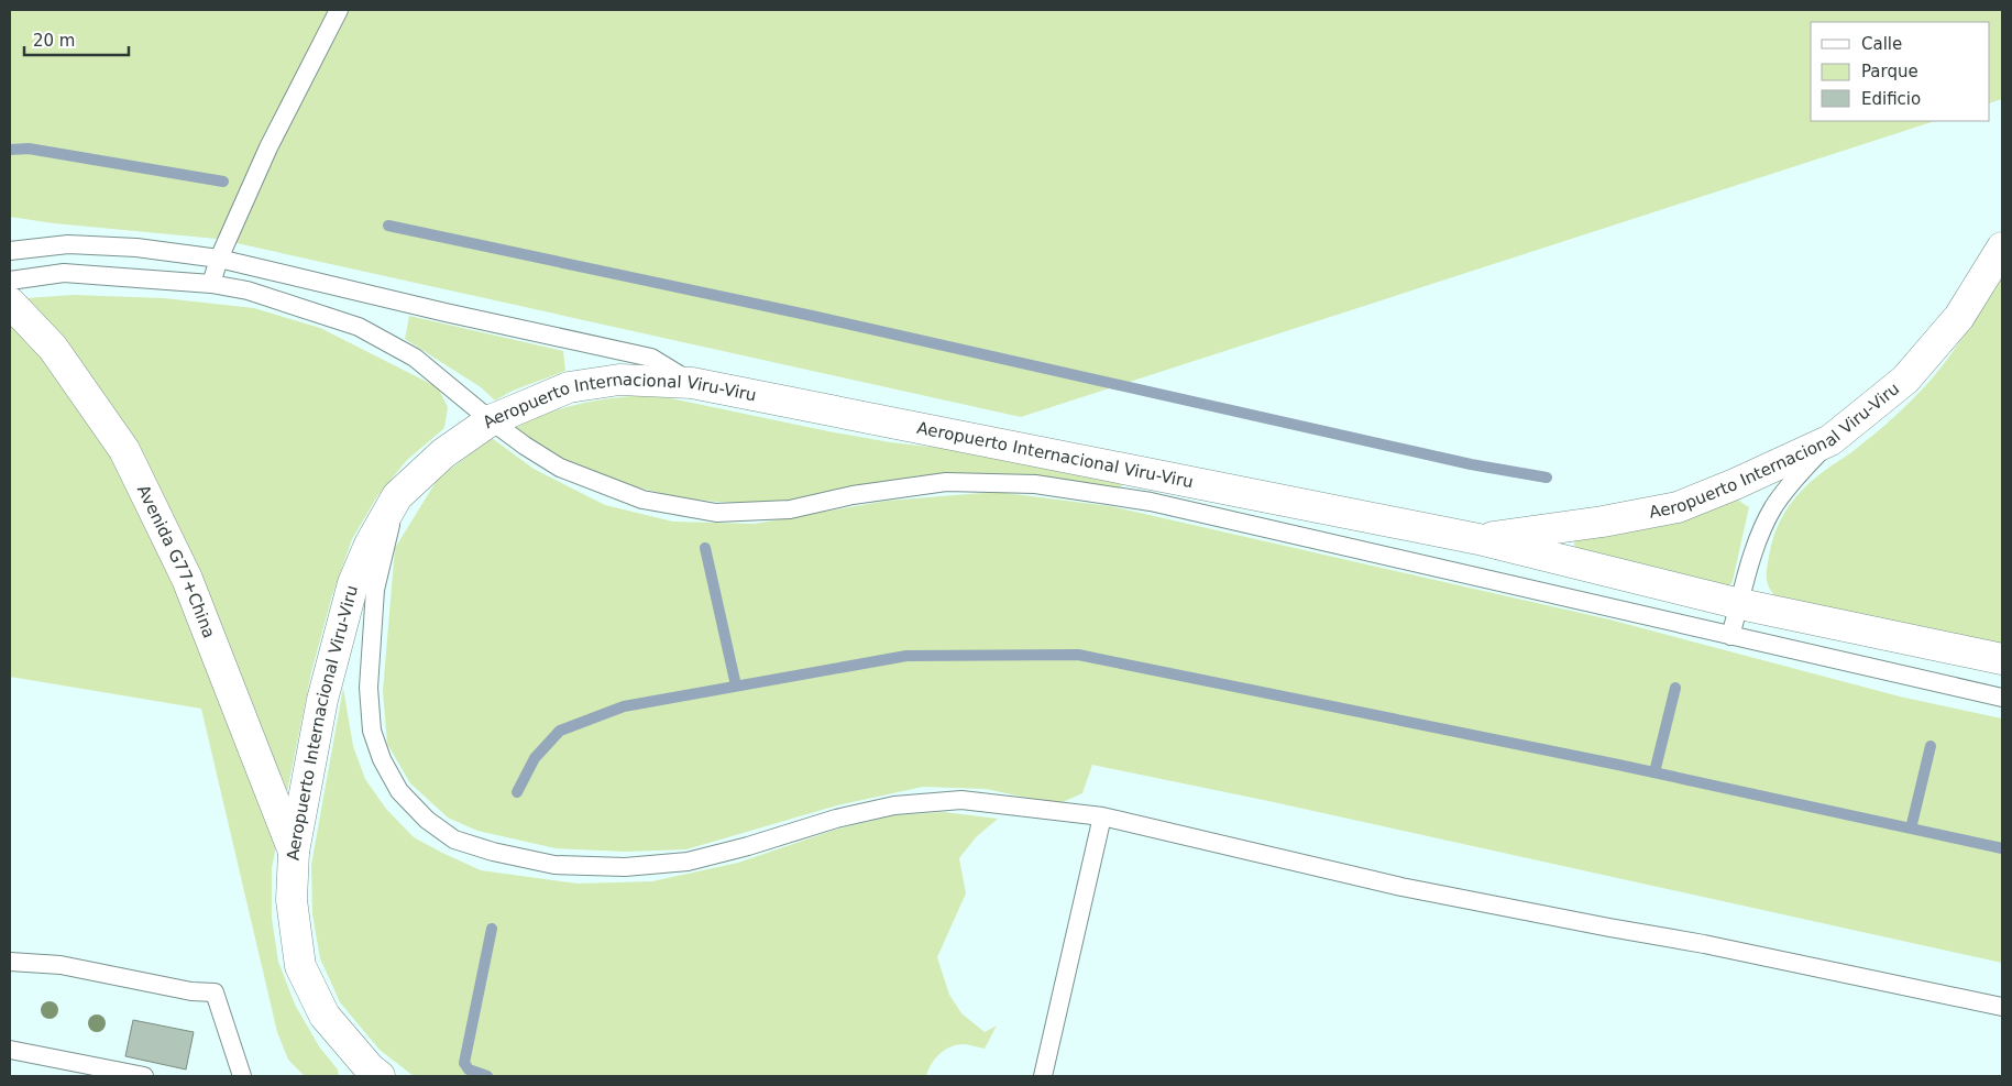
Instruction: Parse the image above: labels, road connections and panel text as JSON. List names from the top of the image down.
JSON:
{
  "streets": {
    "main road": ["Aeropuerto Internacional Viru-Viru", "Avenida G77+China"]
  },
  "crossings": [
    ["Aeropuerto Internacional Viru-Viru", "Avenida G77+China"]
  ],
  "legend": ["Calle", "Parque", "Edificio"],
  "scale_bar": "20 m"
}
